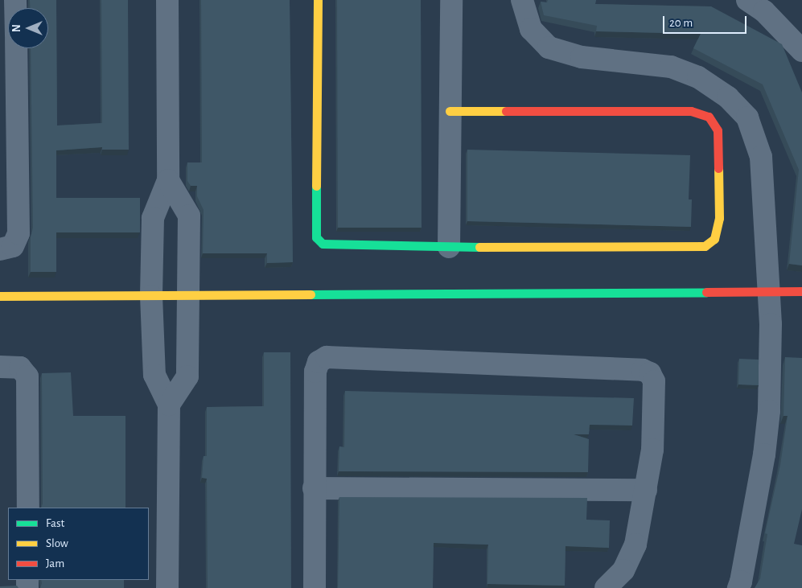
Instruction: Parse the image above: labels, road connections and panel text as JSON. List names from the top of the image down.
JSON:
{
  "legend": ["Fast", "Slow", "Jam"],
  "scale_bar": "20 m",
  "north": "left"
}
